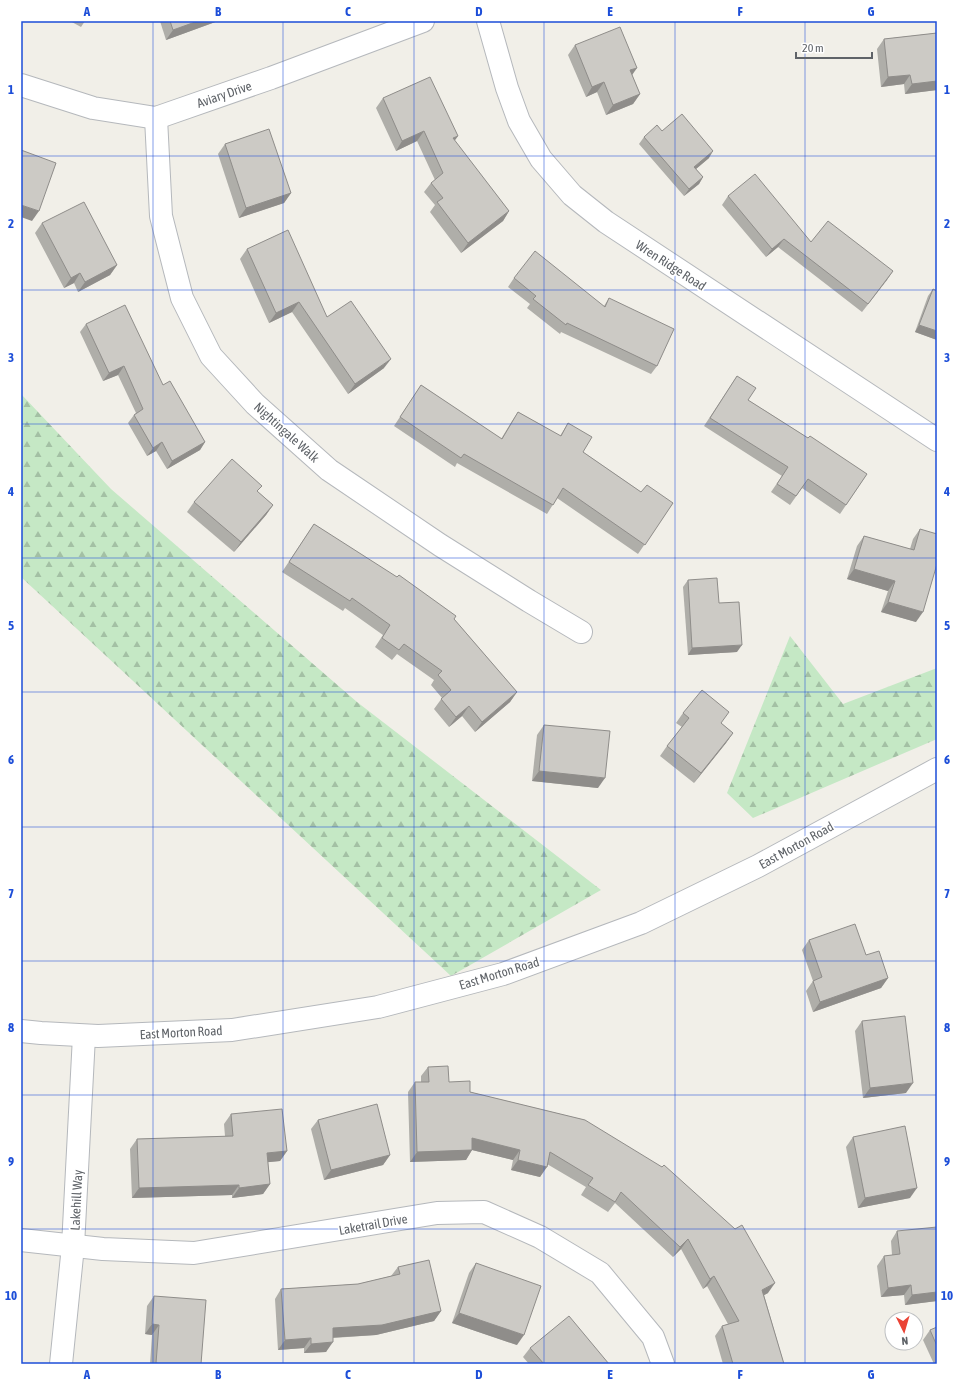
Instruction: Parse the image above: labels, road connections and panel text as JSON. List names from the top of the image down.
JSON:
{
  "streets": {
    "street": [
      "Aviary Drive",
      "Wren Ridge Road",
      "Nightingale Walk",
      "East Morton Road",
      "Lakehill Way",
      "Laketrail Drive"
    ]
  },
  "crossings": [
    ["Aviary Drive", "Nightingale Walk"],
    ["East Morton Road", "Lakehill Way"],
    ["Lakehill Way", "Laketrail Drive"]
  ],
  "scale_bar": "20 m",
  "north": "bottom",
  "grid": {
    "columns": [
      "A",
      "B",
      "C",
      "D",
      "E",
      "F",
      "G"
    ],
    "rows": [
      "1",
      "2",
      "3",
      "4",
      "5",
      "6",
      "7",
      "8",
      "9",
      "10"
    ]
  }
}
